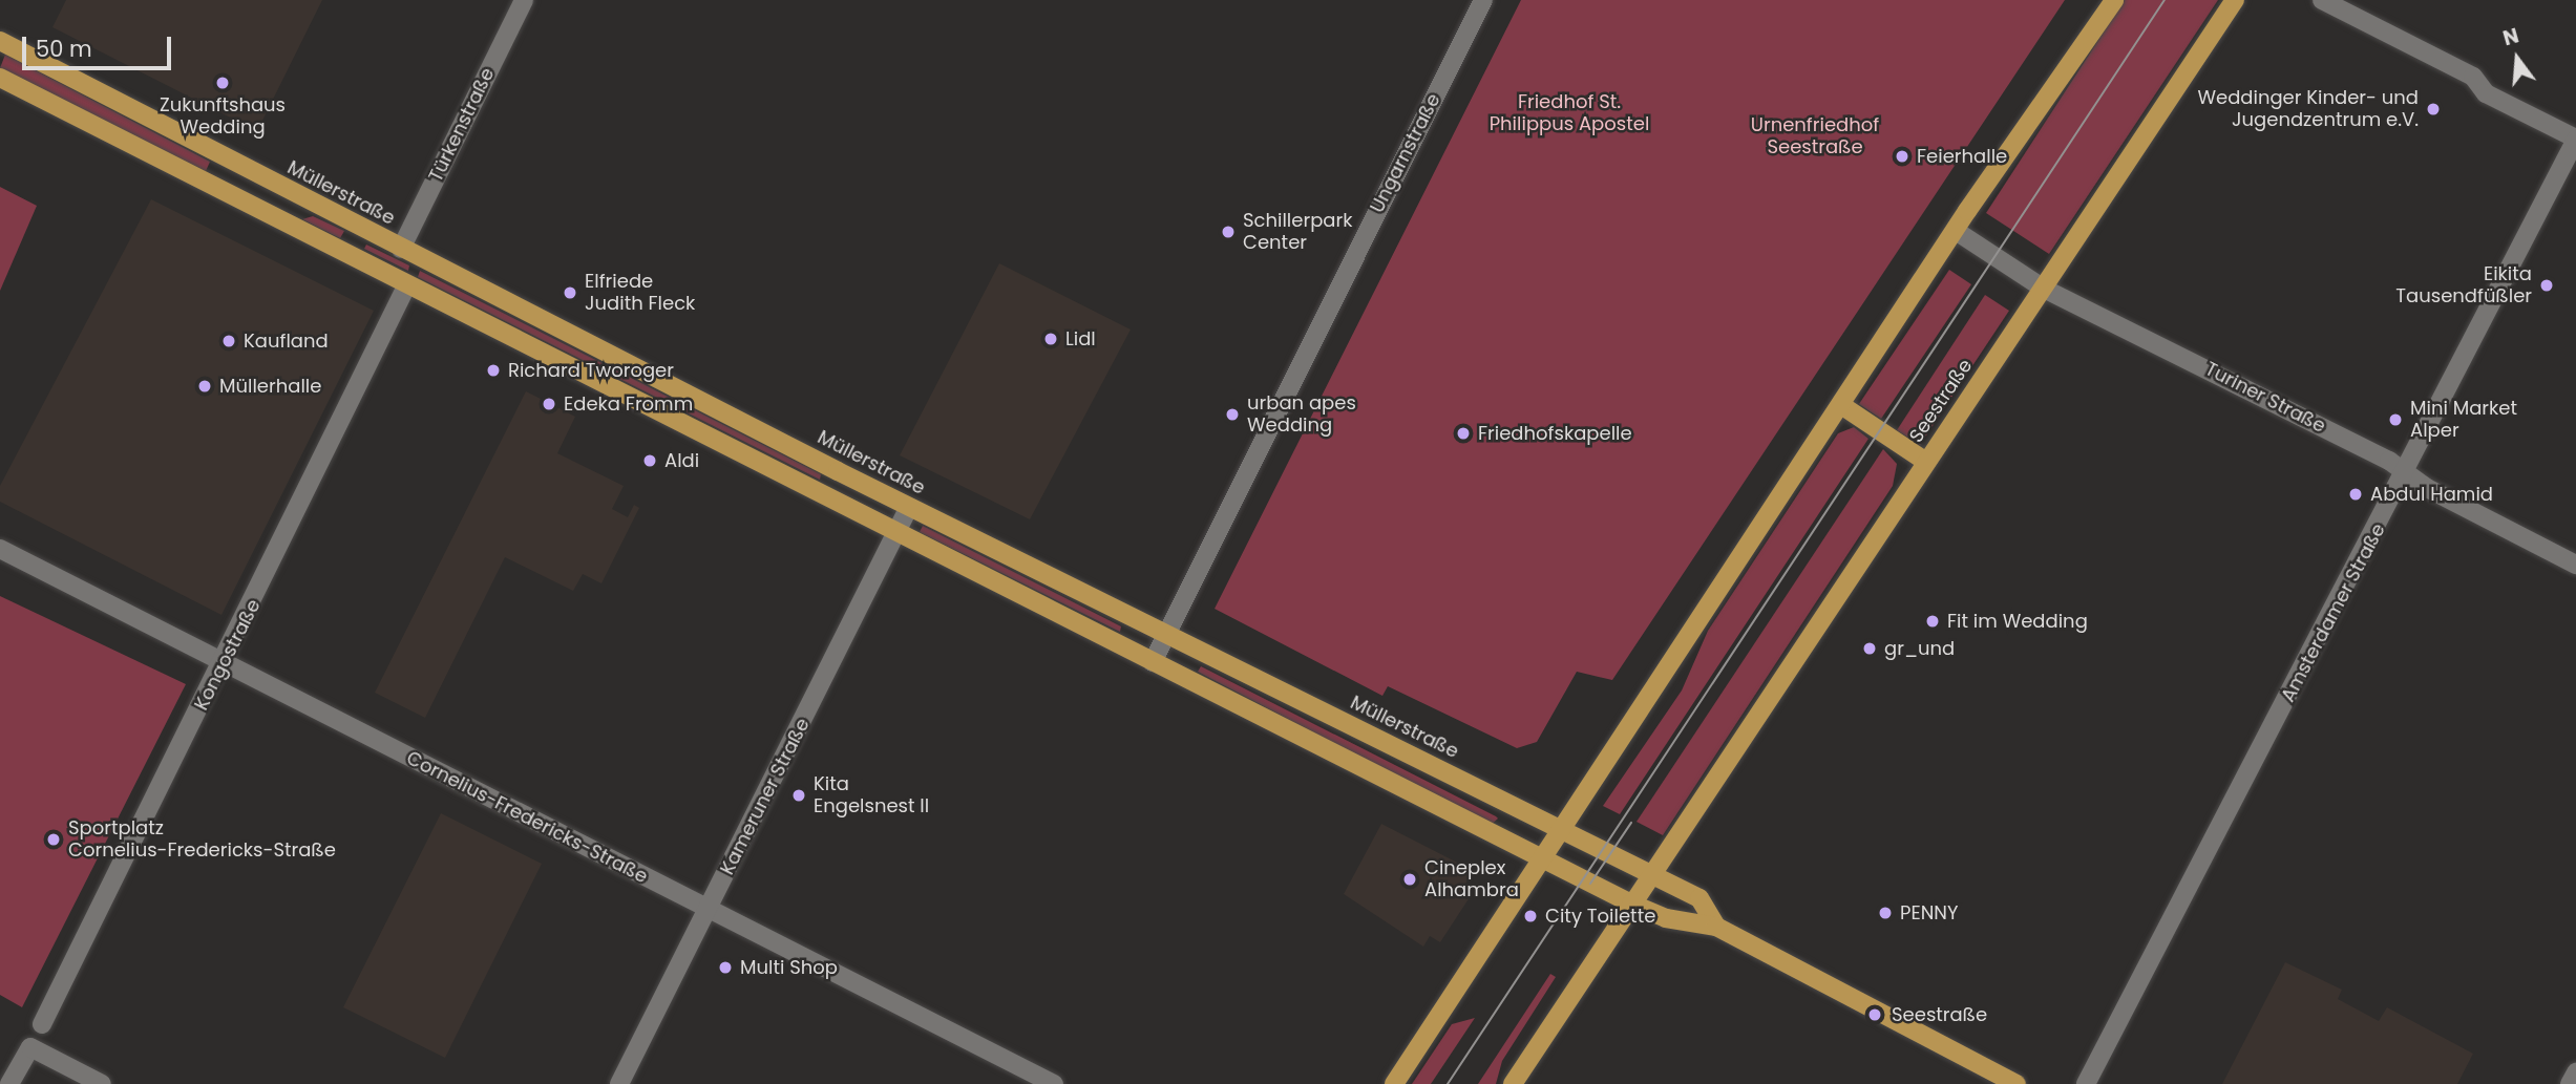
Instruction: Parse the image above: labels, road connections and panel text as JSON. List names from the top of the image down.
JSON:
{
  "streets": {
    "main road": ["Müllerstraße", "Seestraße"],
    "street": [
      "Türkenstraße",
      "Ungarnstraße",
      "Turiner Straße",
      "Amsterdamer Straße",
      "Kongostraße",
      "Kameruner Straße",
      "Cornelius-Fredericks-Straße"
    ]
  },
  "crossings": [
    ["Türkenstraße", "Müllerstraße"],
    ["Ungarnstraße", "Müllerstraße"],
    ["Müllerstraße", "Seestraße"],
    ["Müllerstraße", "Kongostraße"],
    ["Müllerstraße", "Kameruner Straße"],
    ["Turiner Straße", "Seestraße"],
    ["Turiner Straße", "Amsterdamer Straße"],
    ["Kongostraße", "Cornelius-Fredericks-Straße"],
    ["Kameruner Straße", "Cornelius-Fredericks-Straße"]
  ],
  "parks": ["Friedhof St. Philippus Apostel", "Urnenfriedhof Seestraße"],
  "places": [
    "Zukunftshaus Wedding",
    "Weddinger Kinder- und Jugendzentrum e.V.",
    "Feierhalle",
    "Schillerpark Center",
    "Eikita Tausendfüßler",
    "Elfriede Judith Fleck",
    "Lidl",
    "Kaufland",
    "Richard Tworoger",
    "Müllerhalle",
    "Edeka Fromm",
    "urban apes Wedding",
    "Mini Market Alper",
    "Friedhofskapelle",
    "Aldi",
    "Abdul Hamid",
    "Fit im Wedding",
    "gr_und",
    "Kita Engelsnest II",
    "Sportplatz Cornelius-Fredericks-Straße",
    "Cineplex Alhambra",
    "PENNY",
    "City Toilette",
    "Multi Shop",
    "Seestraße"
  ],
  "scale_bar": "50 m",
  "north": "top"
}
